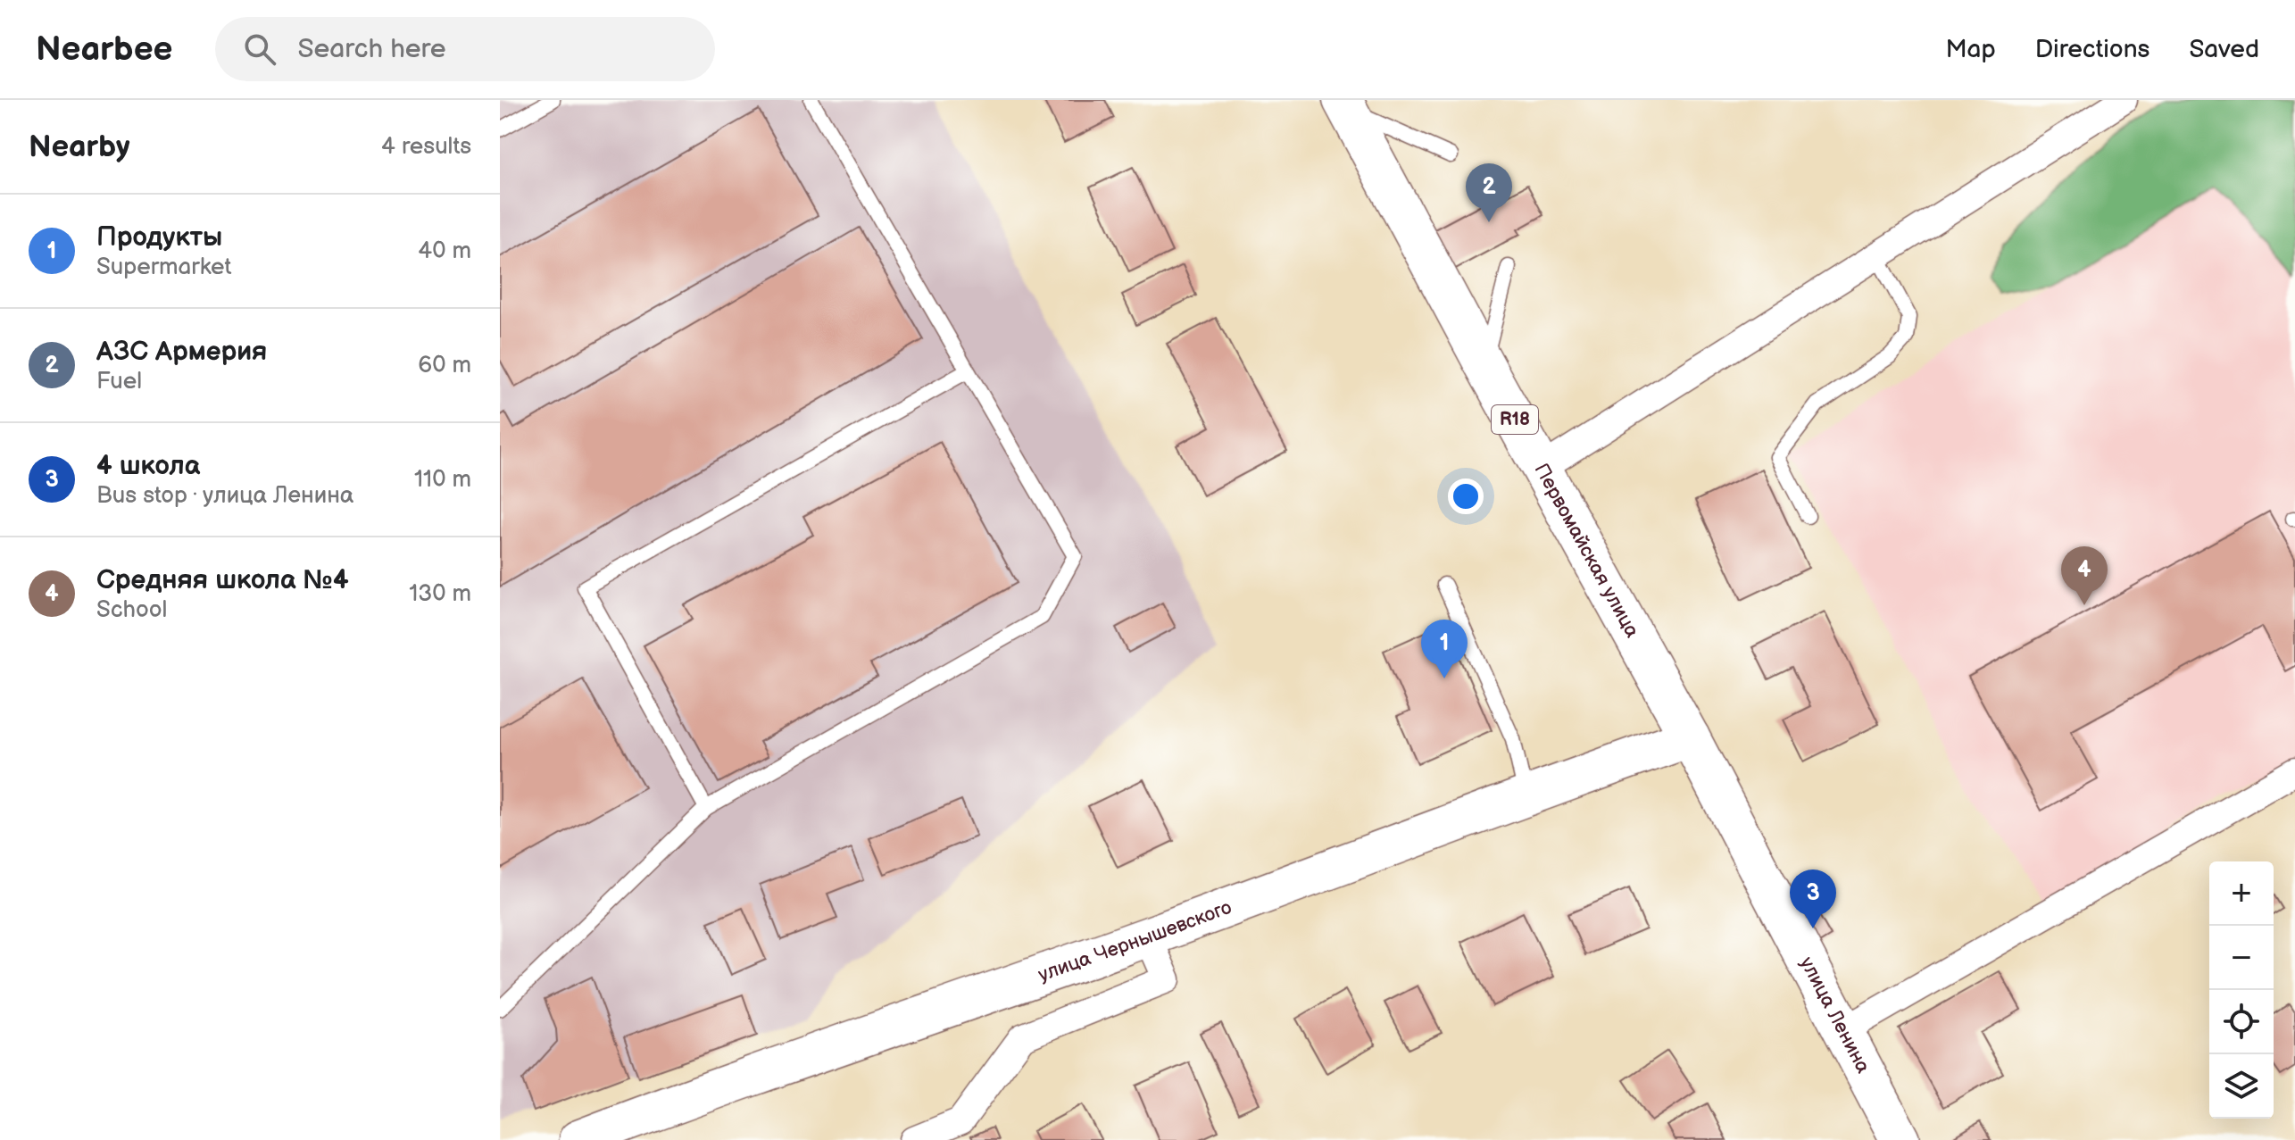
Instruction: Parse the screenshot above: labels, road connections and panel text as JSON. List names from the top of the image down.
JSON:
{
  "streets": {
    "main road": [
      "R18",
      "Первомайская улица",
      "улица Чернышевского",
      "улица Ленина"
    ]
  },
  "crossings": [
    ["Первомайская улица", "улица Чернышевского"],
    ["Первомайская улица", "улица Ленина"],
    ["улица Чернышевского", "улица Ленина"]
  ],
  "page": {
    "header": "Nearbee",
    "search": "Search here",
    "nav": ["Map", "Directions", "Saved"],
    "heading": ["Nearby", "4 results"],
    "pins": [
      "2",
      "4",
      "1",
      "3"
    ],
    "list": [
      {
        "mark": "1",
        "name": "Продукты",
        "note": "Supermarket",
        "value": "40 m"
      },
      {
        "mark": "2",
        "name": "АЗС Армерия",
        "note": "Fuel",
        "value": "60 m"
      },
      {
        "mark": "3",
        "name": "4 школа",
        "note": "Bus stop · улица Ленина",
        "value": "110 m"
      },
      {
        "mark": "4",
        "name": "Средняя школа №4",
        "note": "School",
        "value": "130 m"
      }
    ],
    "map_buttons": ["+", "−"]
  }
}
